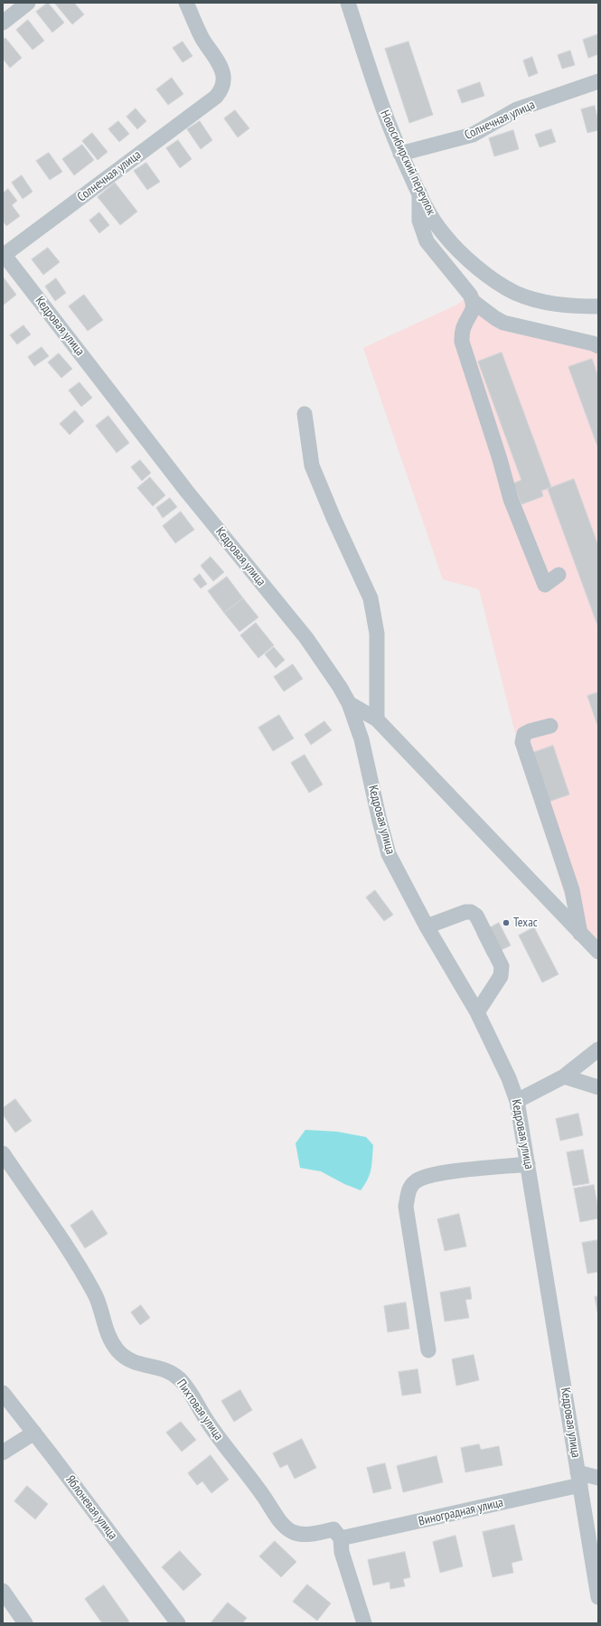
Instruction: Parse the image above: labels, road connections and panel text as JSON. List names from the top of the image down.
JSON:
{
  "streets": {
    "street": [
      "Солнечная улица",
      "Новосибирский переулок",
      "Кедровая улица",
      "Пихтовая улица",
      "Яблоневая улица",
      "Виноградная улица"
    ]
  },
  "crossings": [
    ["Солнечная улица", "Новосибирский переулок"],
    ["Солнечная улица", "Кедровая улица"],
    ["Кедровая улица", "Виноградная улица"],
    ["Пихтовая улица", "Виноградная улица"]
  ],
  "places": ["Техас"]
}
